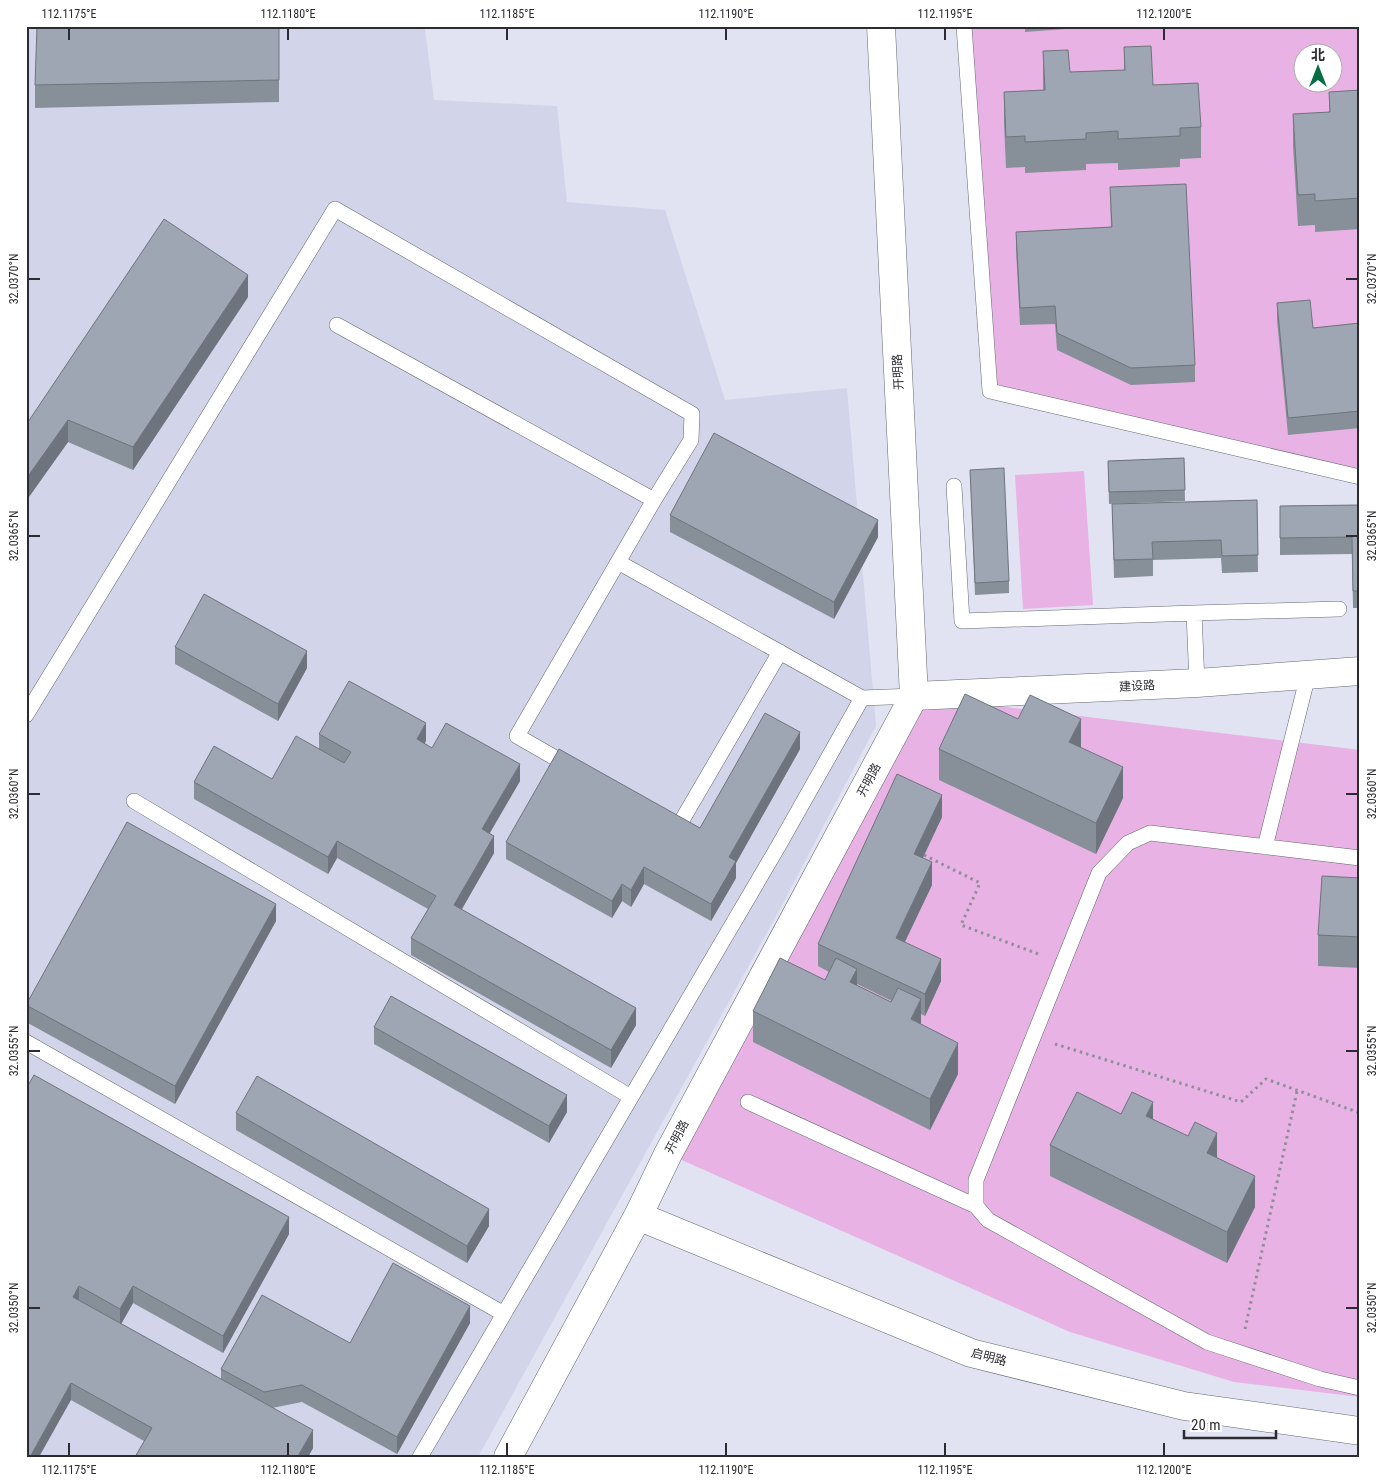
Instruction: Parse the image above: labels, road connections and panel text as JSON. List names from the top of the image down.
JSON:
{
  "streets": {
    "street": ["开明路", "建设路", "启明路"]
  },
  "crossings": [
    ["开明路", "建设路"],
    ["开明路", "启明路"]
  ],
  "scale_bar": "20 m",
  "north": "top",
  "coordinates": [
    "112.1175°E",
    "112.1180°E",
    "112.1185°E",
    "112.1190°E",
    "112.1195°E",
    "112.1200°E",
    "32.0370°N",
    "32.0365°N",
    "32.0360°N",
    "32.0355°N",
    "32.0350°N"
  ]
}
